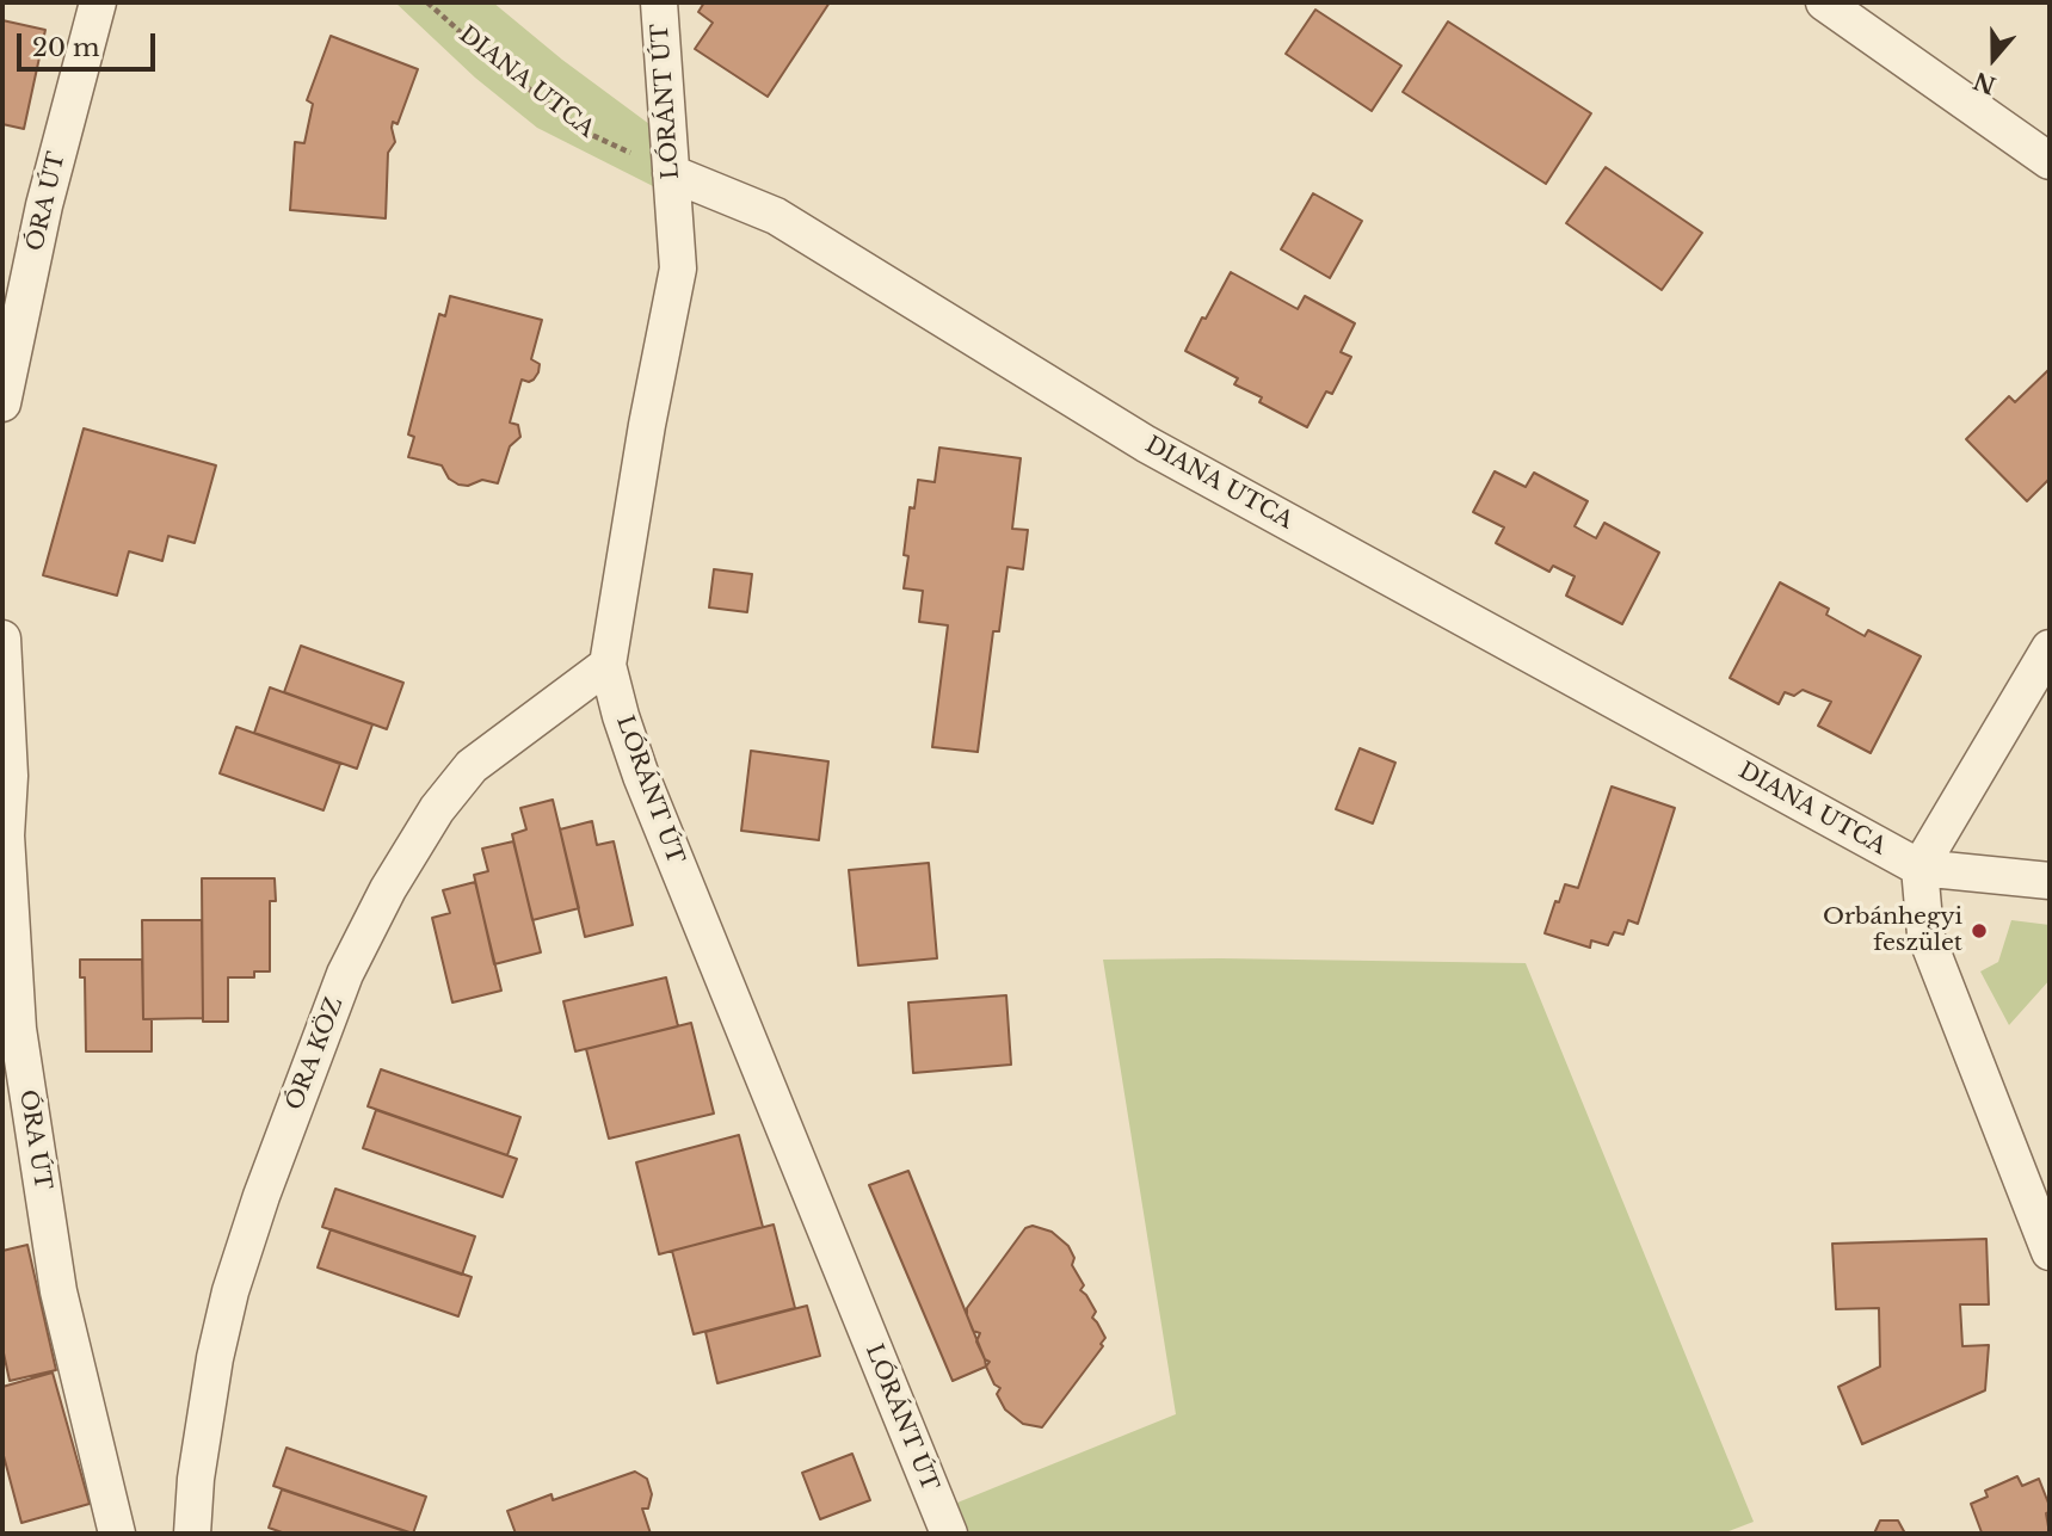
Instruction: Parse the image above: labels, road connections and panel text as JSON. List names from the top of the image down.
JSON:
{
  "streets": {
    "street": [
      "DIANA UTCA",
      "LÓRÁNT ÚT",
      "ÓRA ÚT",
      "ÓRA KÖZ"
    ]
  },
  "crossings": [
    ["DIANA UTCA", "LÓRÁNT ÚT"],
    ["LÓRÁNT ÚT", "ÓRA KÖZ"]
  ],
  "places": ["Orbánhegyi feszület"],
  "scale_bar": "20 m",
  "north": "bottom"
}
